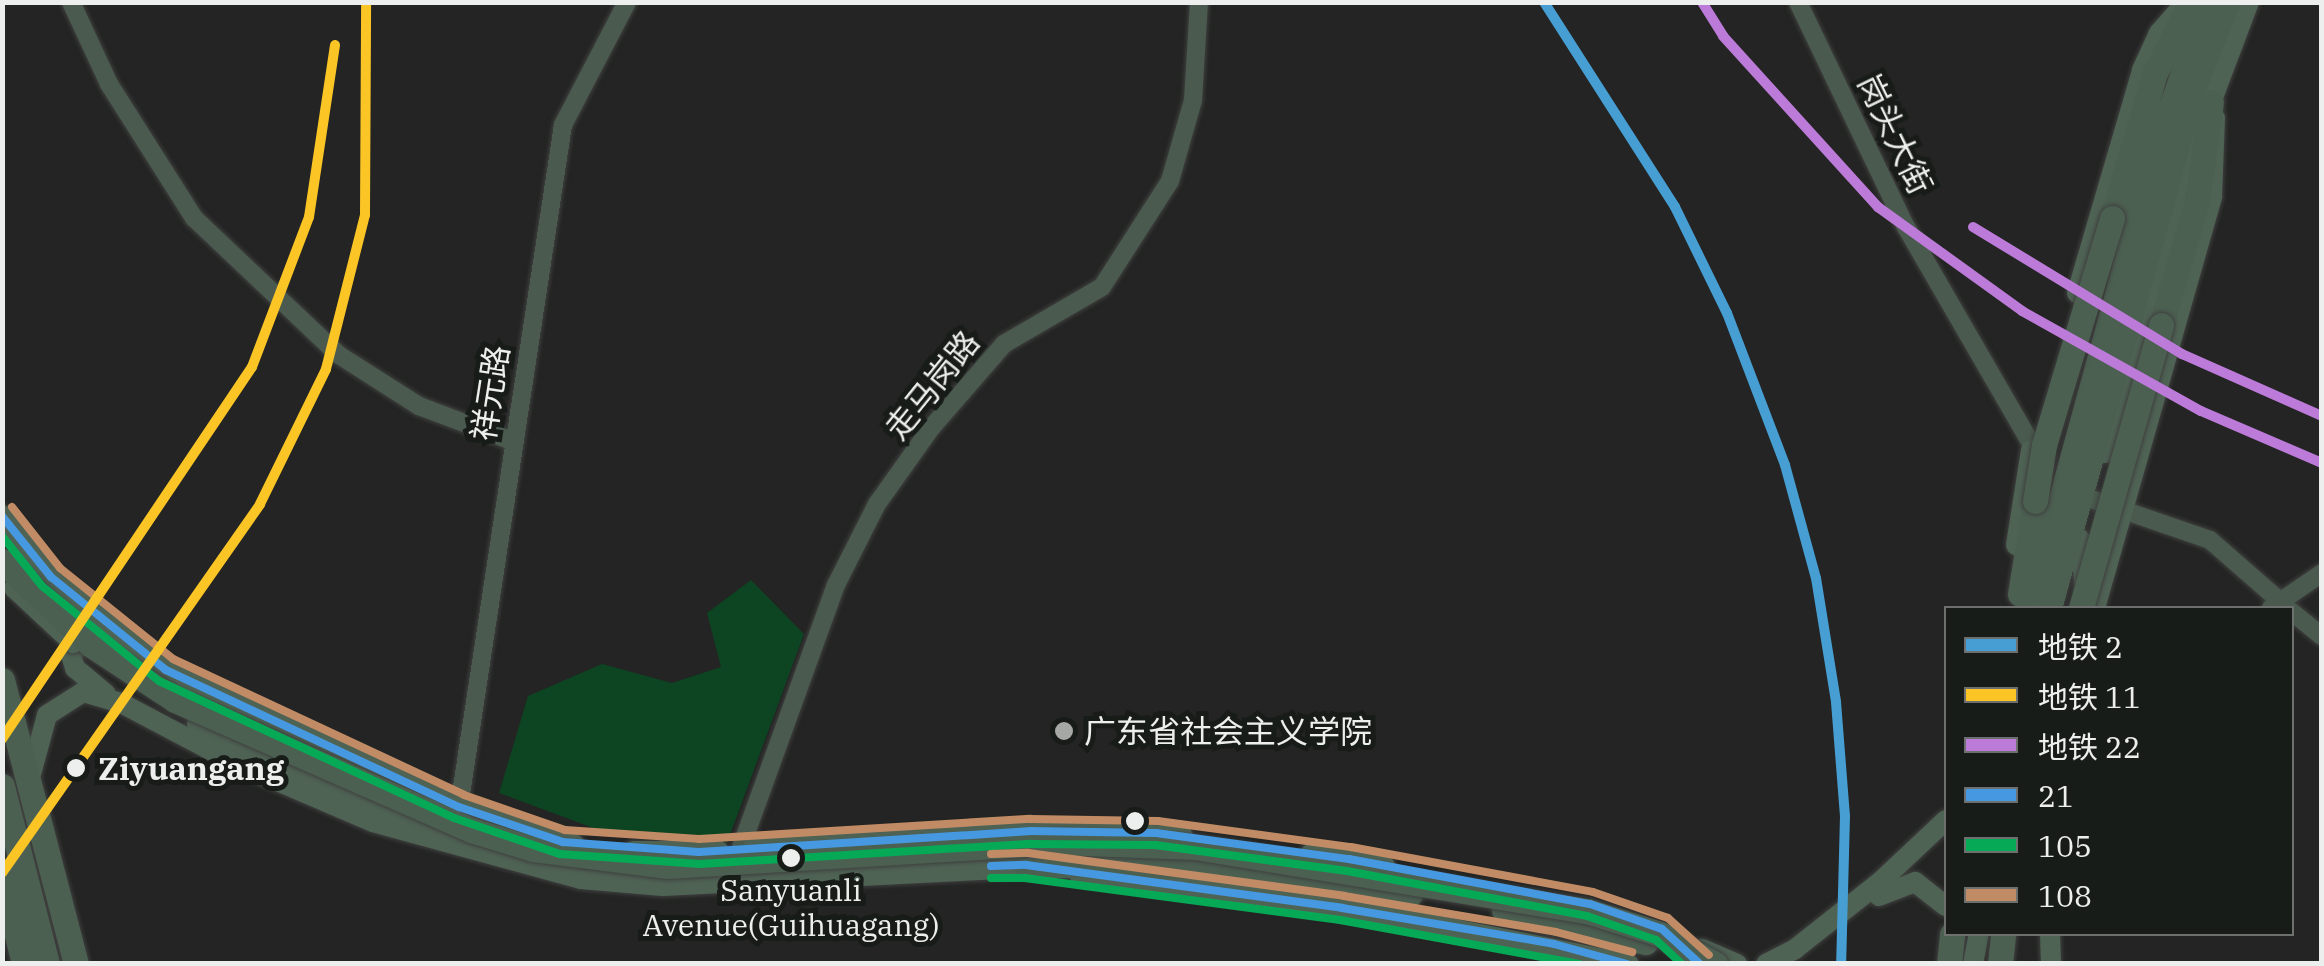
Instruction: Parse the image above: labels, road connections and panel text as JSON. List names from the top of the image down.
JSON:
{
  "streets": {
    "street": ["岗头大街", "走马岗路", "祥元路"]
  },
  "places": ["广东省社会主义学院", "Ziyuangang", "Sanyuanli Avenue(Guihuagang)"],
  "lines": [
    "metro line 2",
    "metro line 11",
    "metro line 22",
    "transit line 108",
    "transit line 21",
    "transit line 105"
  ],
  "legend": [
    "地铁 2",
    "地铁 11",
    "地铁 22",
    "21",
    "105",
    "108"
  ]
}
